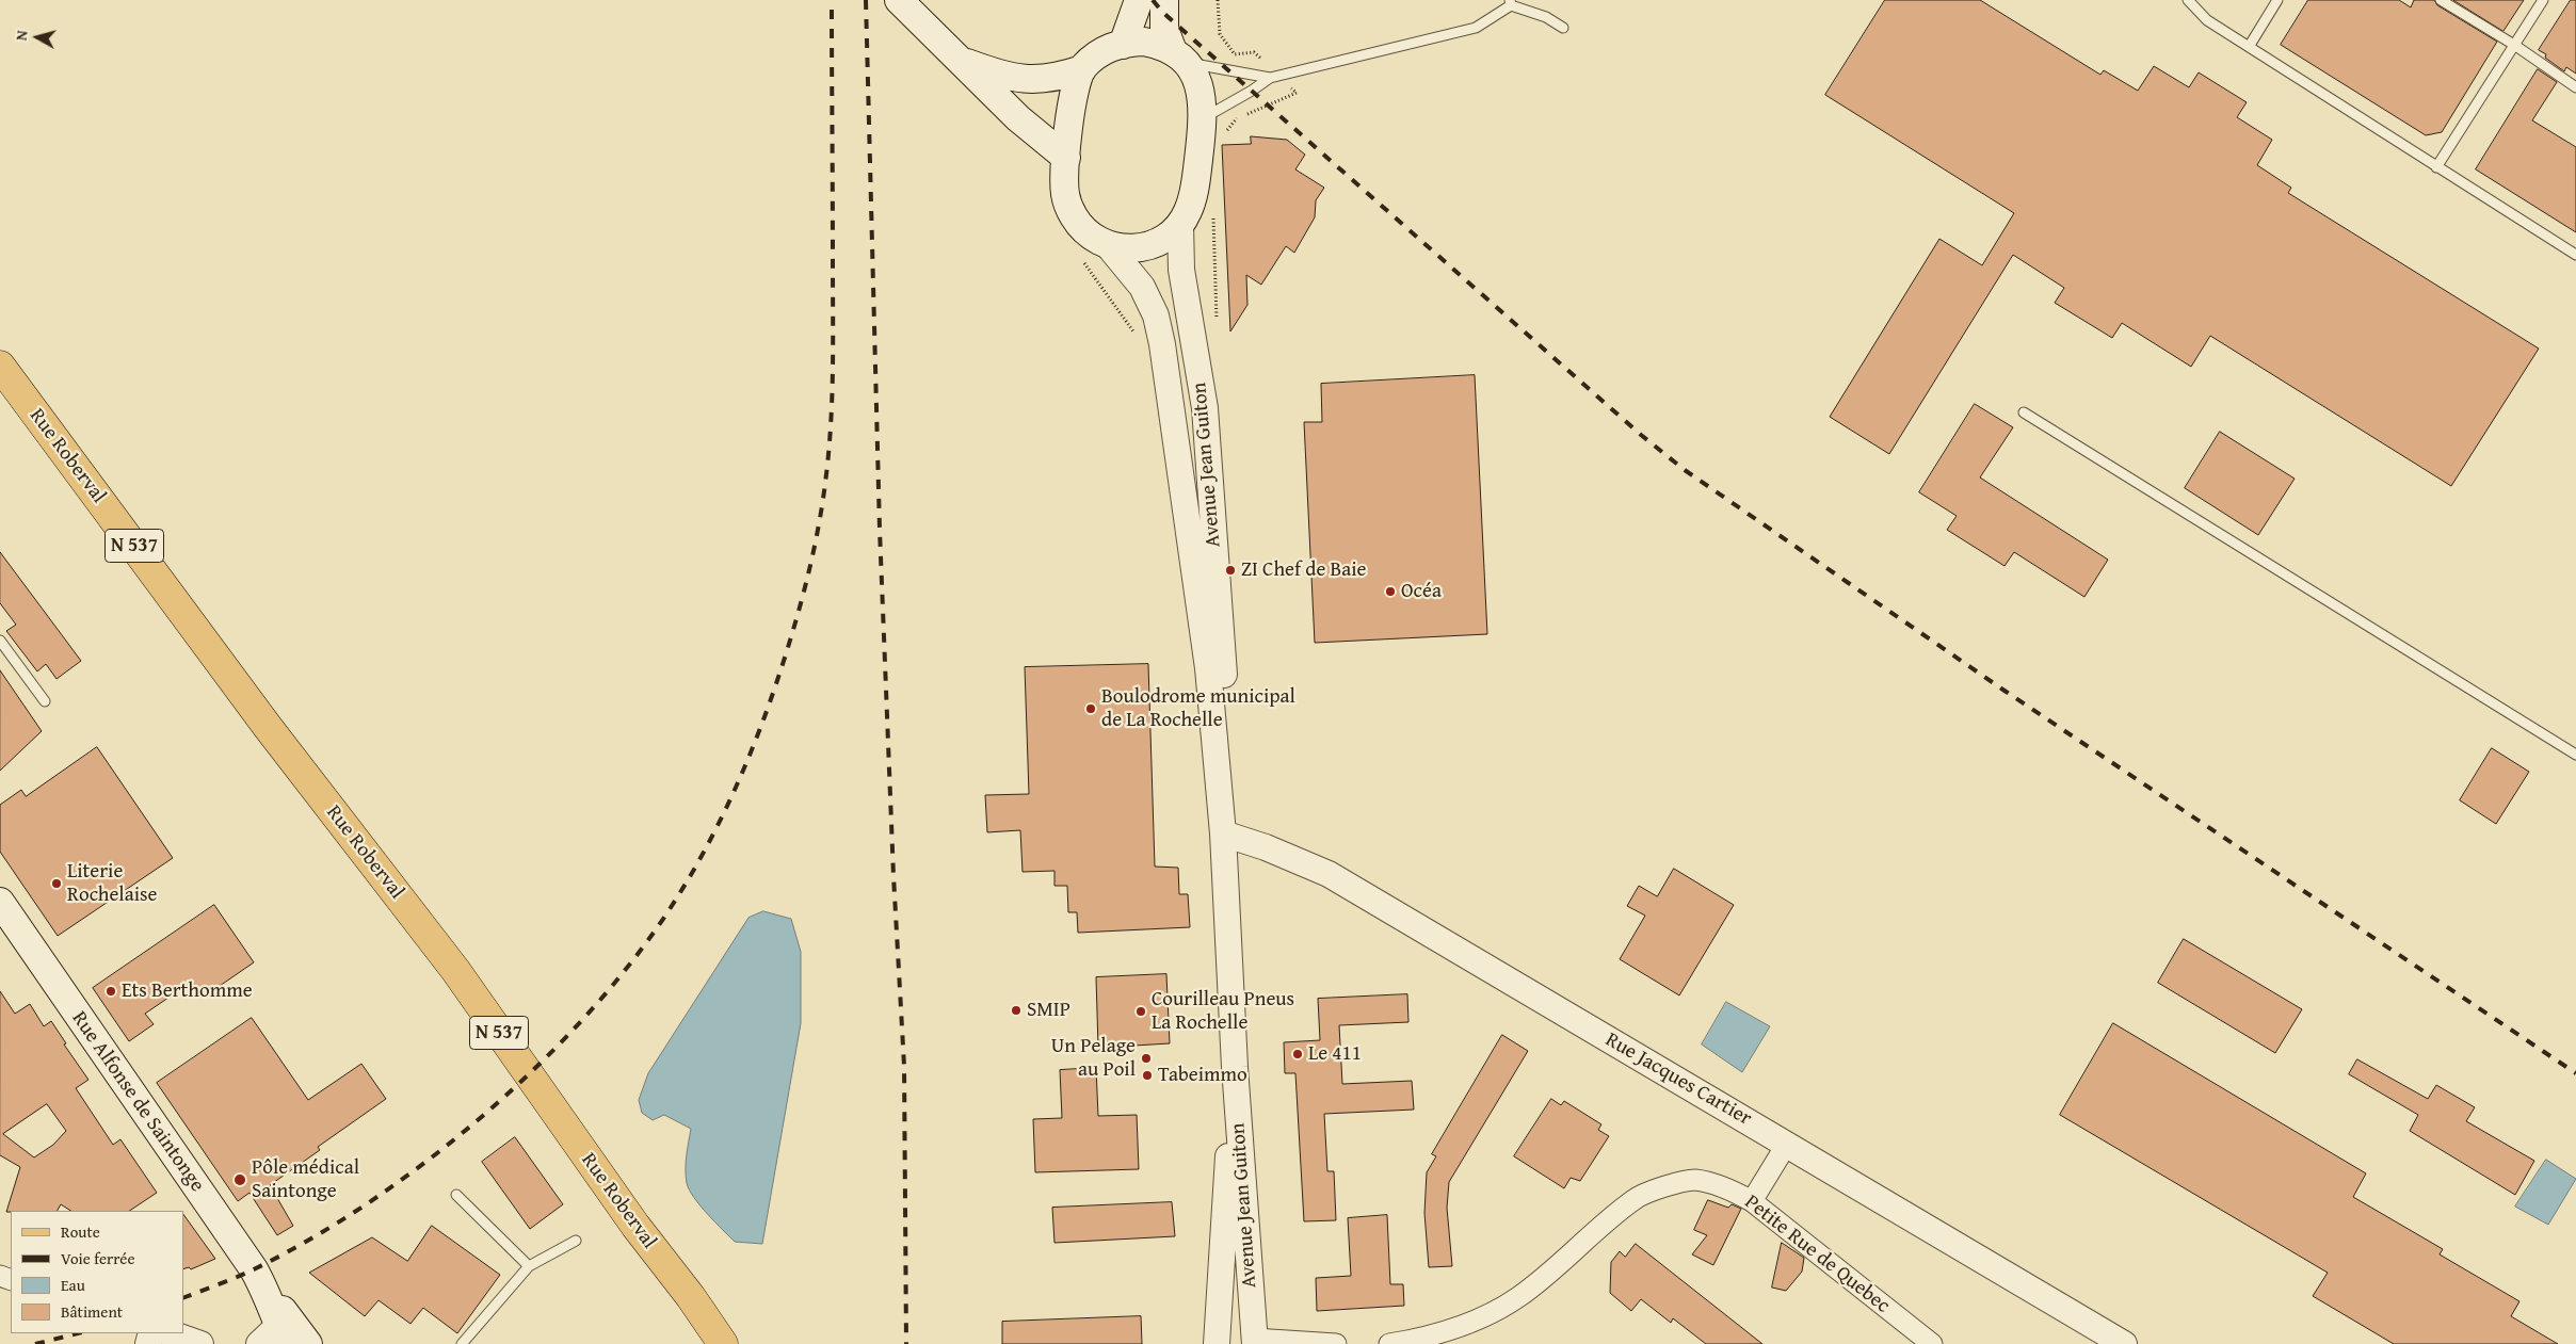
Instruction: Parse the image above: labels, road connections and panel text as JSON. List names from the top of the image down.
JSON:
{
  "streets": {
    "main road": ["Rue Roberval", "N 537", "Rue Alfonse de Saintonge"],
    "street": ["Avenue Jean Guiton", "Rue Jacques Cartier", "Petite Rue de Quebec"]
  },
  "crossings": [
    ["Avenue Jean Guiton", "Rue Jacques Cartier"]
  ],
  "places": [
    "ZI Chef de Baie",
    "Océa",
    "Boulodrome municipal de La Rochelle",
    "Literie Rochelaise",
    "Ets Berthomme",
    "SMIP",
    "Courilleau Pneus La Rochelle",
    "Le 411",
    "Un Pelage au Poil",
    "Tabeimmo",
    "Pôle médical Saintonge"
  ],
  "legend": [
    "Route",
    "Voie ferrée",
    "Eau",
    "Bâtiment"
  ],
  "north": "left"
}
